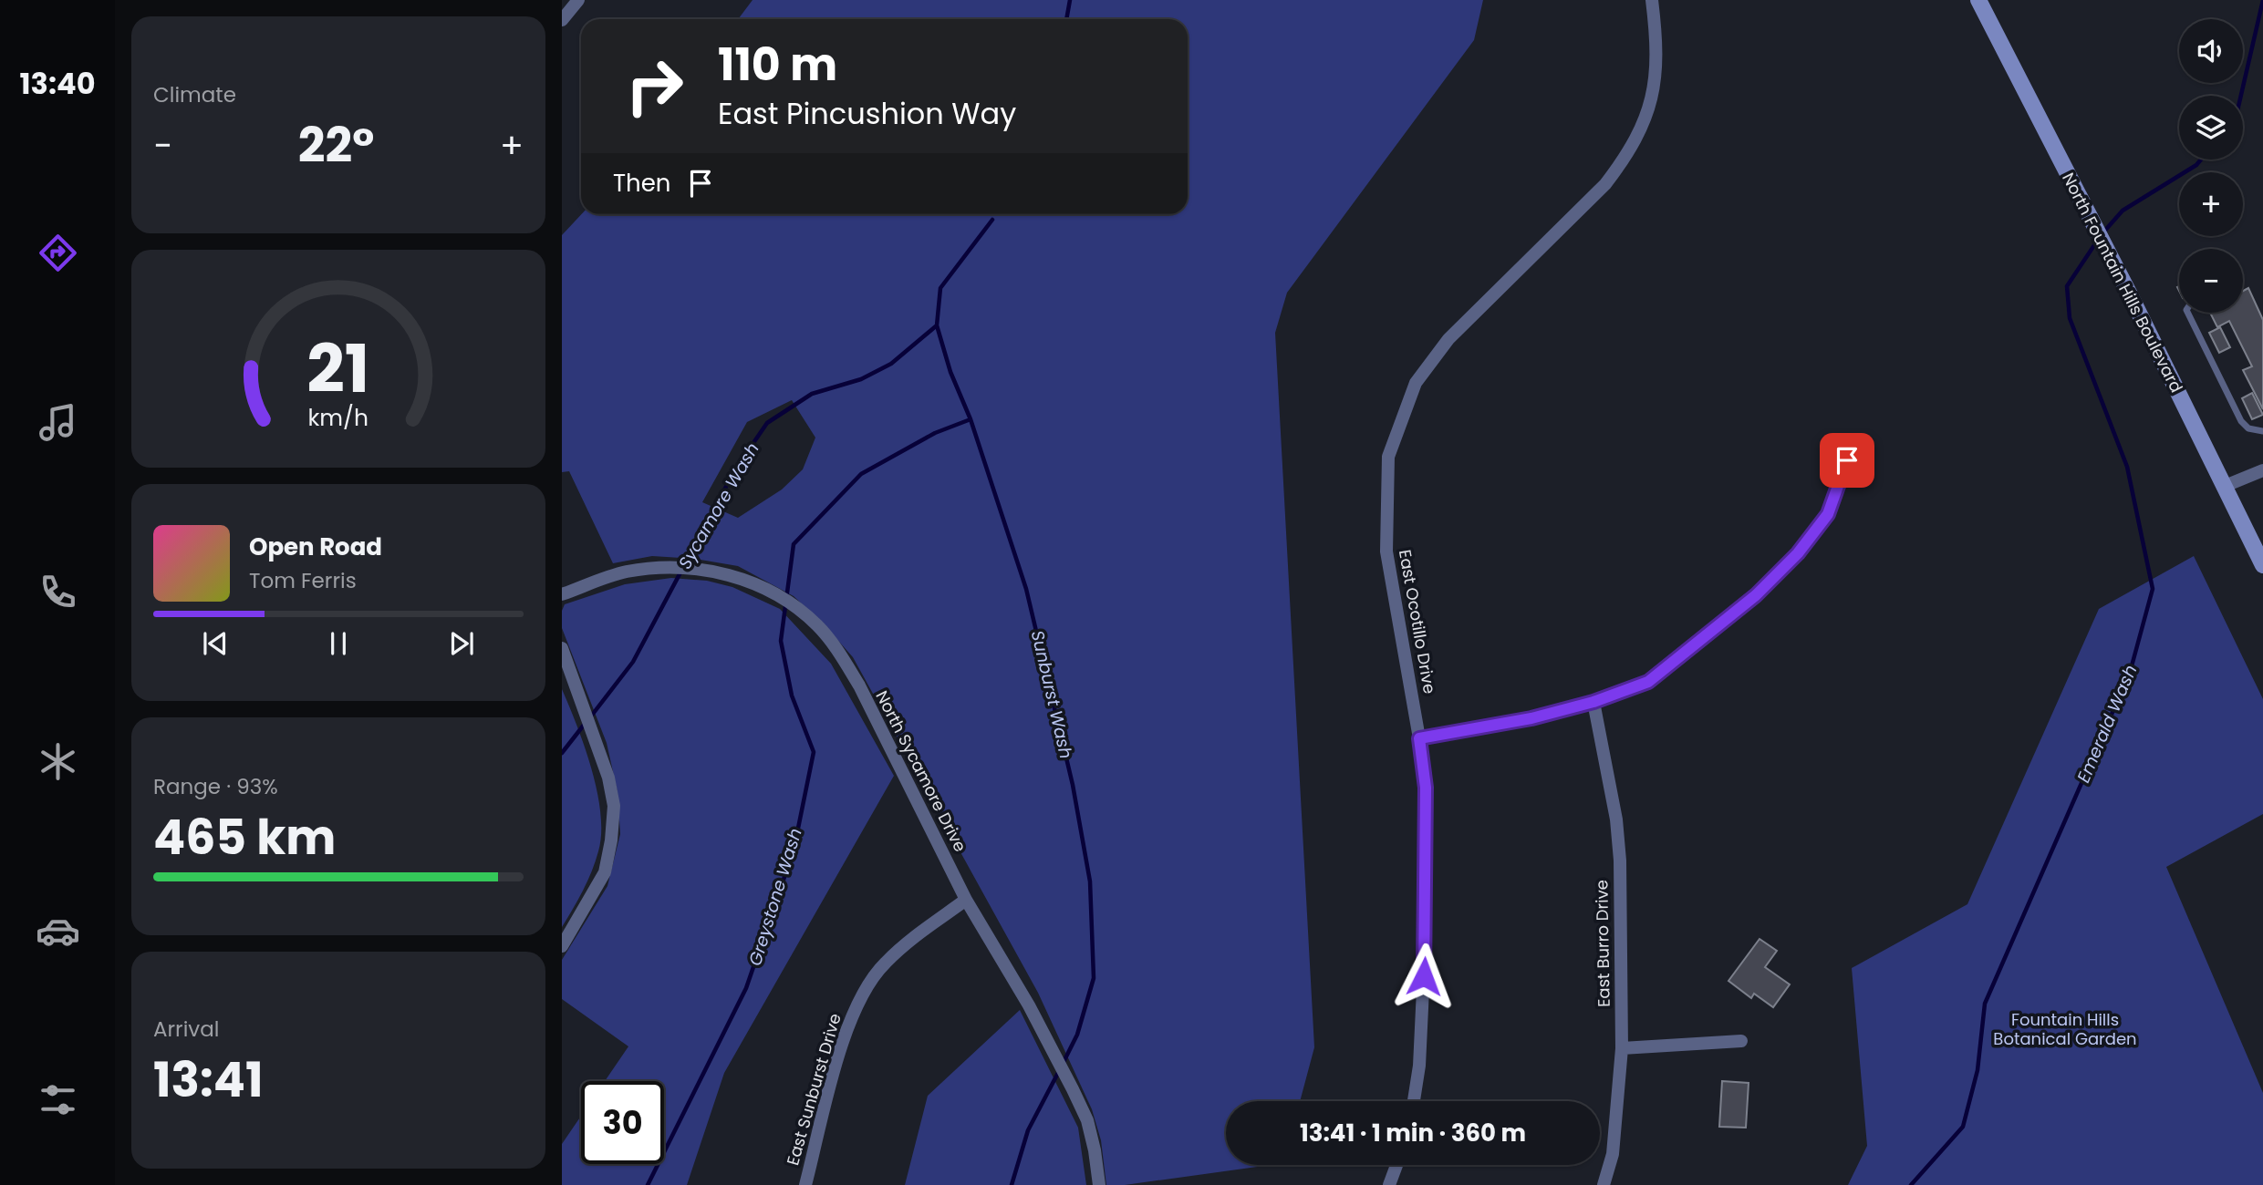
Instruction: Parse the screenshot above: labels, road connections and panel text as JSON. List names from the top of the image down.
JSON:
{
  "streets": {
    "main road": ["North Fountain Hills Boulevard"],
    "street": [
      "East Ocotillo Drive",
      "North Sycamore Drive",
      "East Burro Drive",
      "East Sunburst Drive"
    ]
  },
  "crossings": [
    ["North Sycamore Drive", "East Sunburst Drive"]
  ],
  "water": [
    "Sycamore Wash",
    "Sunburst Wash",
    "Emerald Wash",
    "Greystone Wash"
  ],
  "parks": ["Fountain Hills Botanical Garden"],
  "page": {
    "tabs": "13:40",
    "tile": [
      "Climate",
      ["Range · 93%", "465 km"],
      ["Arrival", "13:41"]
    ],
    "map_buttons": ["+", "−"],
    "turn": ["110 m", "East Pincushion Way"],
    "heat": ["−", "22°", "+"],
    "then": "Then",
    "song": ["Open Road", "Tom Ferris"],
    "limit": "30",
    "trip": "13:41 · 1 min · 360 m",
    "gauge": ["21", "km/h"]
  }
}
